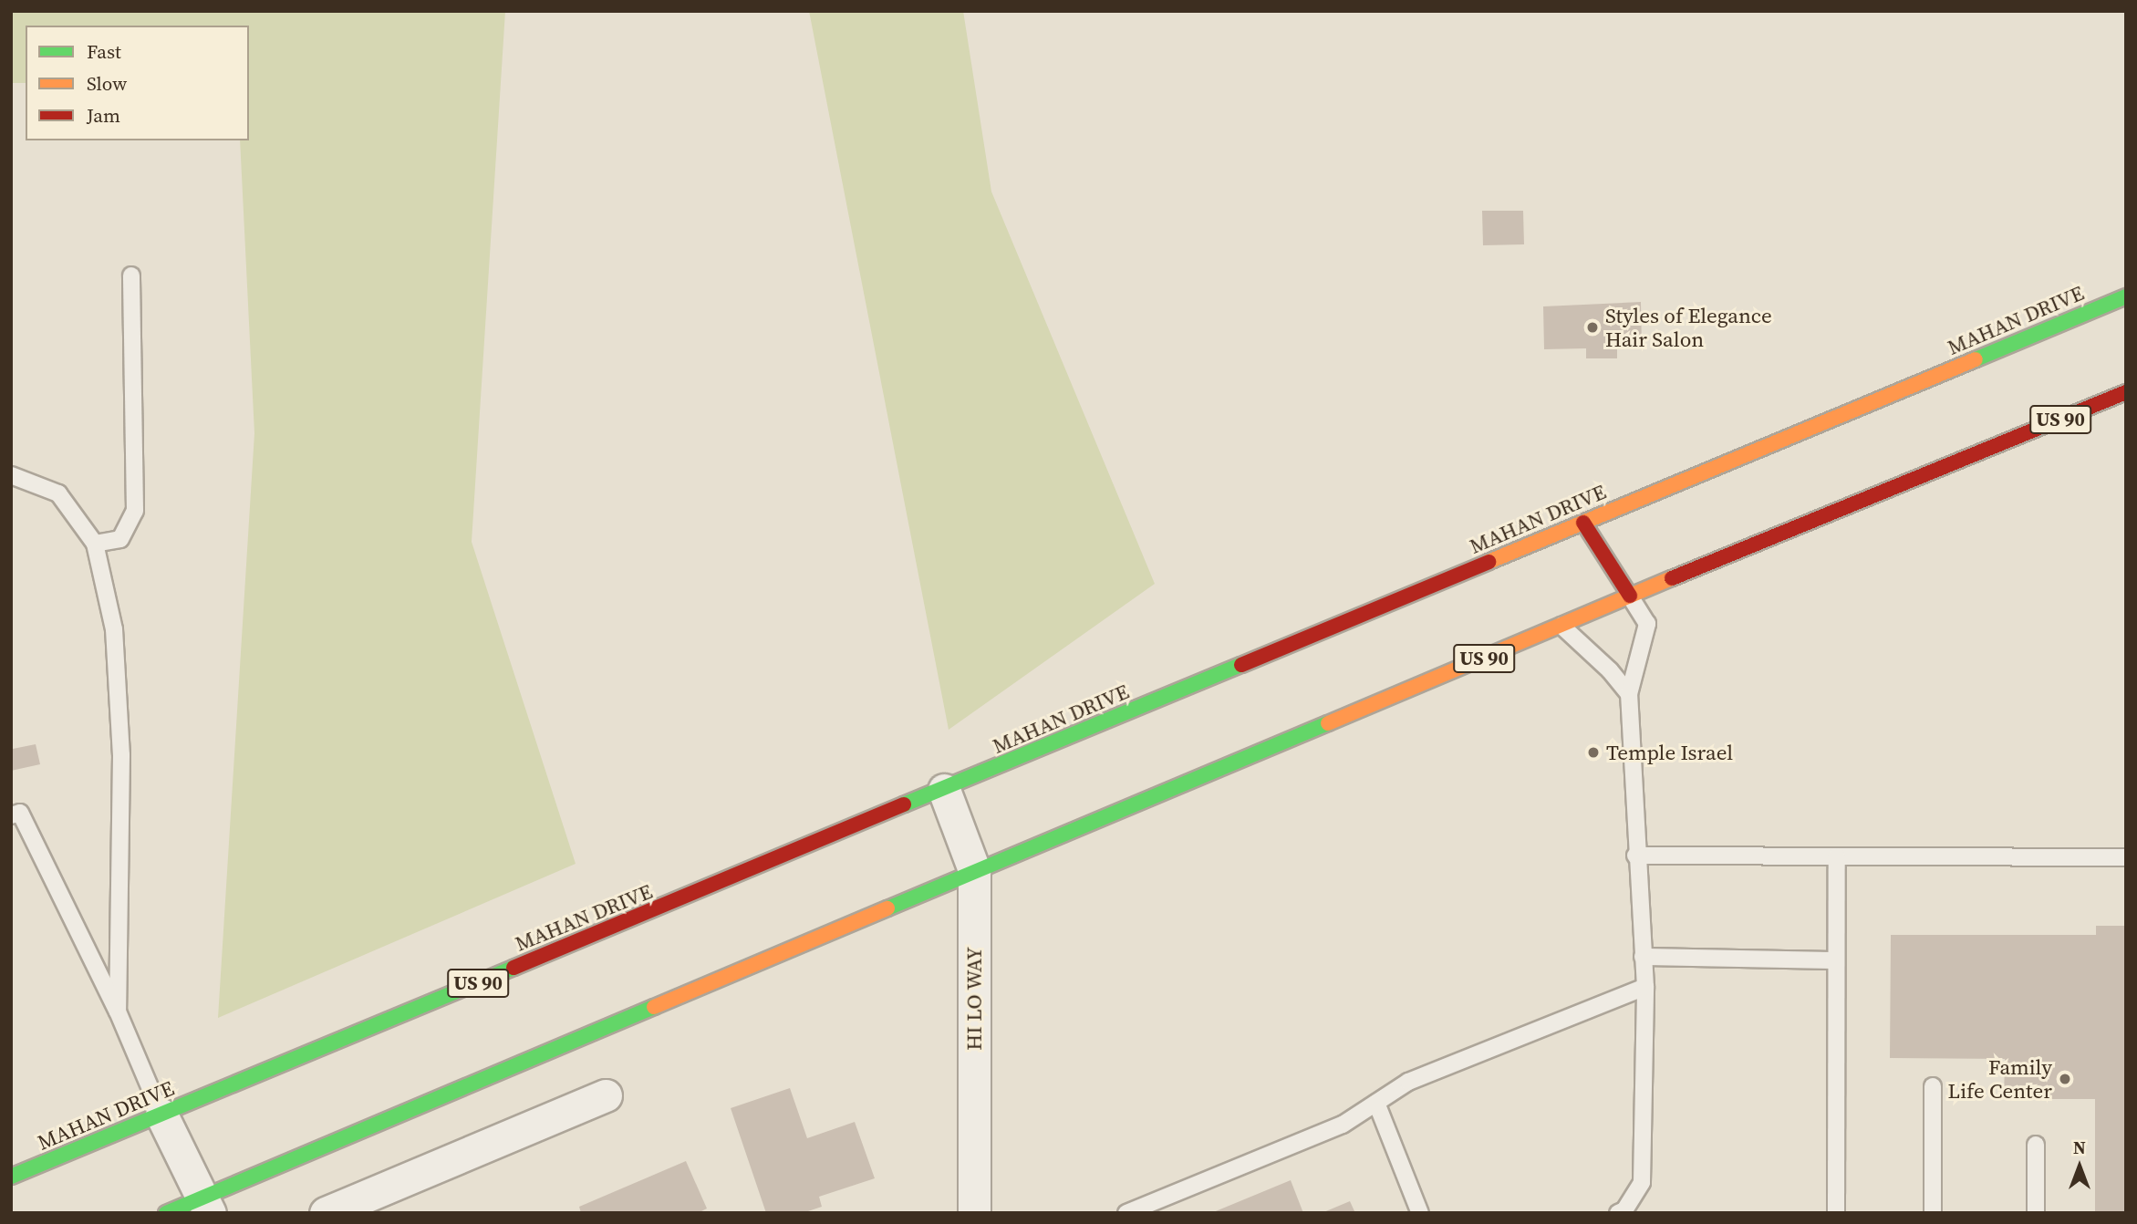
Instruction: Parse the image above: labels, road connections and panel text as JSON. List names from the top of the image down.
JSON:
{
  "streets": {
    "main road": ["MAHAN DRIVE", "US 90"],
    "street": ["HI LO WAY"]
  },
  "crossings": [
    ["MAHAN DRIVE", "HI LO WAY"],
    ["US 90", "HI LO WAY"]
  ],
  "places": ["Styles of Elegance Hair Salon", "Temple Israel", "Family Life Center"],
  "legend": ["Fast", "Slow", "Jam"],
  "north": "top"
}
